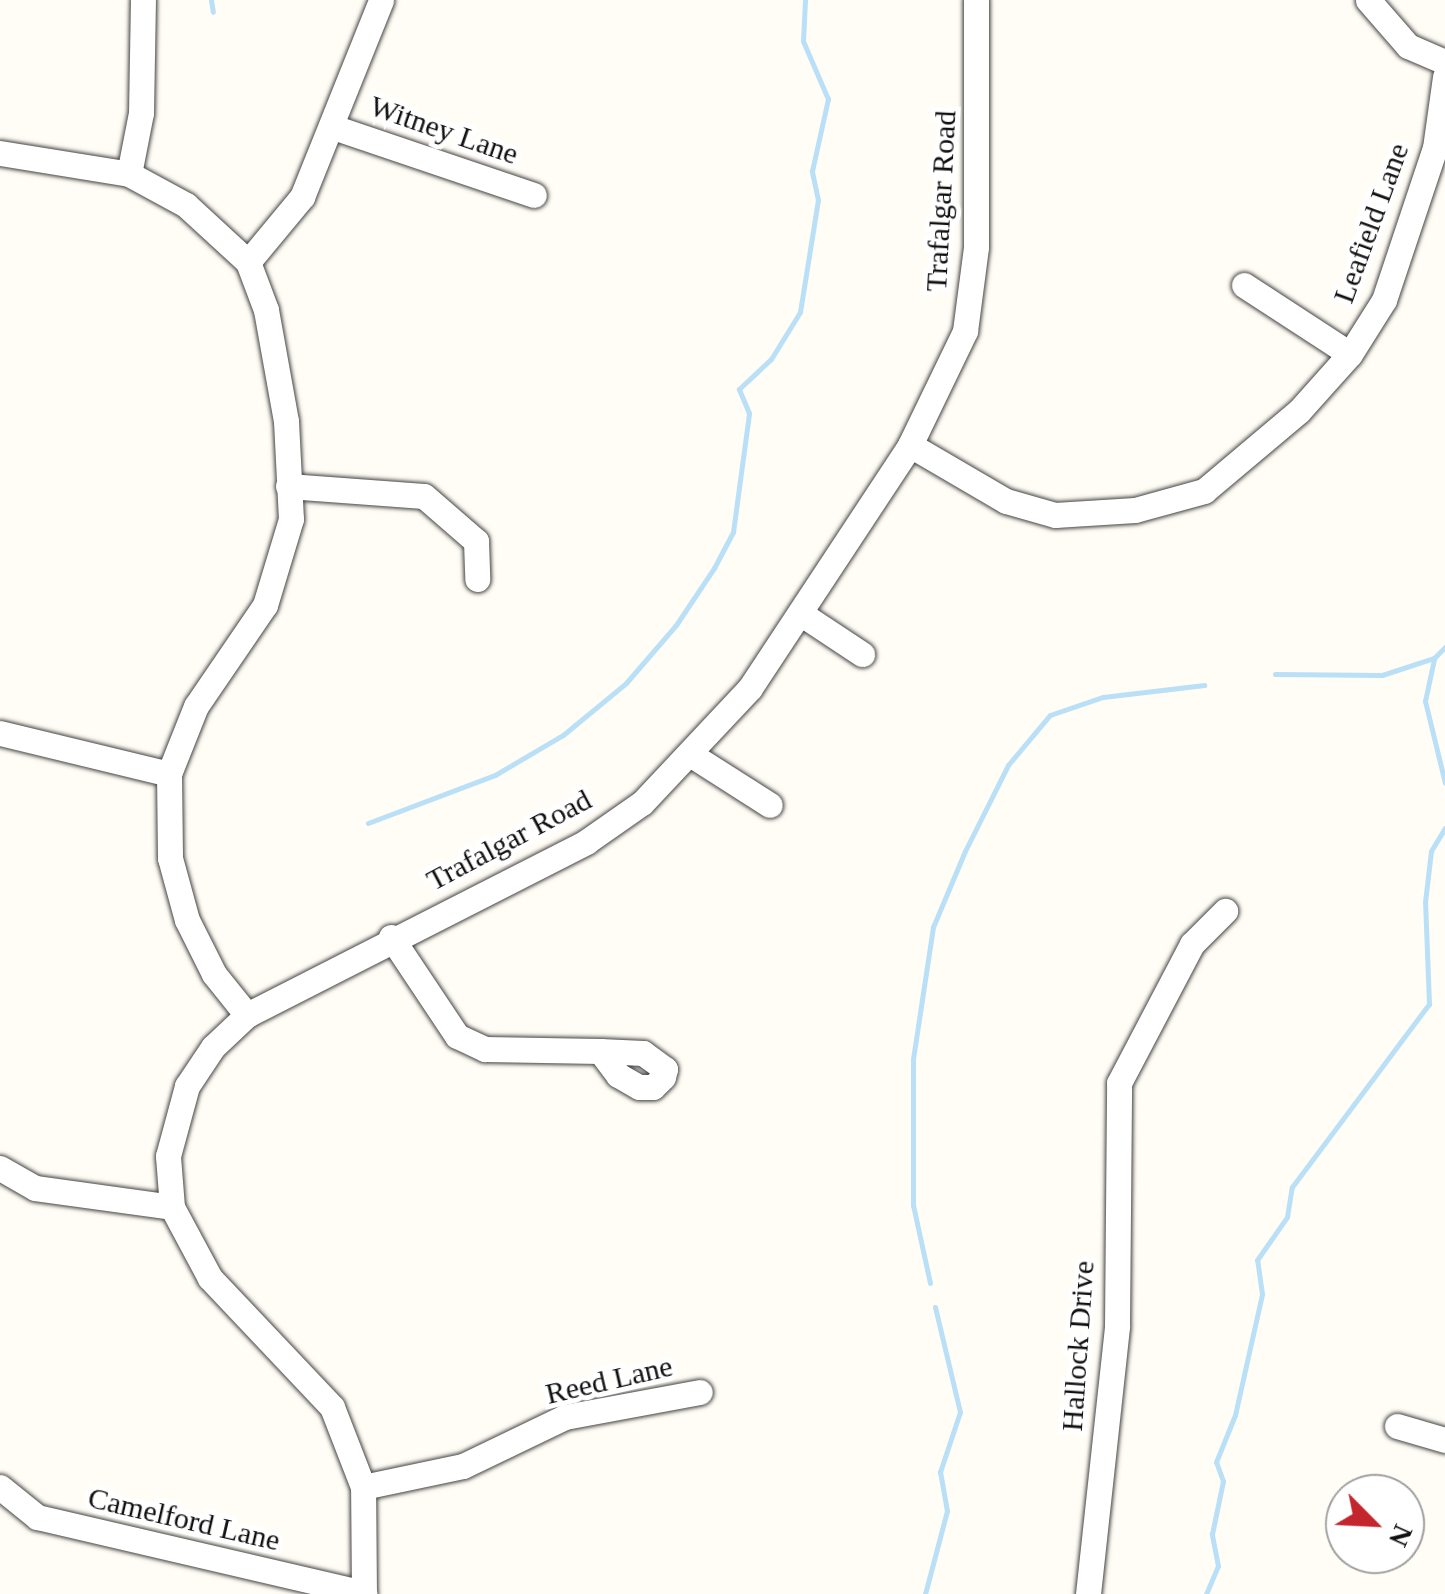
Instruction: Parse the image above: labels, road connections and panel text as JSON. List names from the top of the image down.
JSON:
{
  "streets": {
    "street": [
      "Witney Lane",
      "Trafalgar Road",
      "Leafield Lane",
      "Hallock Drive",
      "Reed Lane",
      "Camelford Lane"
    ]
  },
  "crossings": [
    ["Trafalgar Road", "Leafield Lane"],
    ["Trafalgar Road", "Reed Lane"],
    ["Trafalgar Road", "Camelford Lane"]
  ],
  "north": "bottom right"
}
